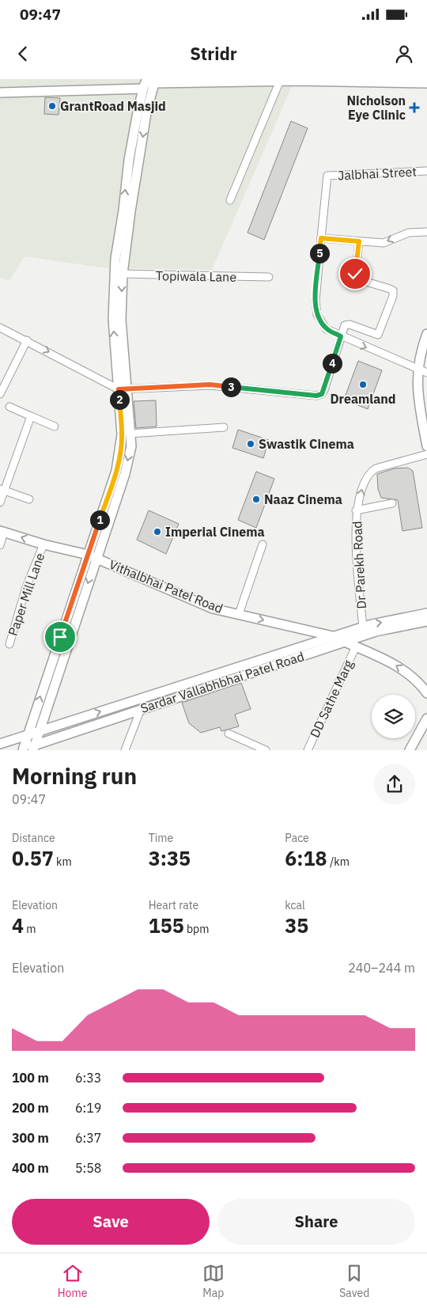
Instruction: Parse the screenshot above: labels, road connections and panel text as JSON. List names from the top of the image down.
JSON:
{
  "streets": {
    "main road": ["Vithalbhai Patel Road", "Sardar Vallabhbhai Patel Road"],
    "street": [
      "Jalbhai Street",
      "Topiwala Lane",
      "Dr Parekh Road",
      "Paper Mill Lane",
      "DD Sathe Marg"
    ]
  },
  "crossings": [
    ["Dr Parekh Road", "Sardar Vallabhbhai Patel Road"],
    ["Vithalbhai Patel Road", "Paper Mill Lane"],
    ["Vithalbhai Patel Road", "Sardar Vallabhbhai Patel Road"]
  ],
  "one_way": ["Dr Parekh Road"],
  "places": {
    "other": [
      "GrantRoad Masjid",
      "Dreamland",
      "Swastik Cinema",
      "Naaz Cinema",
      "Imperial Cinema"
    ],
    "health": ["Nicholson Eye Clinic"]
  },
  "page": {
    "status": "09:47",
    "header": "Stridr",
    "pins": [
      "5",
      "4",
      "3",
      "2",
      "1"
    ],
    "heading": ["Morning run", "09:47"],
    "stats": [
      ["Distance", "0.57 km"],
      ["Time", "3:35"],
      ["Pace", "6:18 /km"],
      ["Elevation", "4 m"],
      ["Heart rate", "155 bpm"],
      ["kcal", "35"]
    ],
    "chart": ["Elevation", "240–244 m"],
    "list": [
      {
        "name": "100 m",
        "note": "6:33"
      },
      {
        "name": "200 m",
        "note": "6:19"
      },
      {
        "name": "300 m",
        "note": "6:37"
      },
      {
        "name": "400 m",
        "note": "5:58"
      }
    ],
    "buttons": ["Save", "Share"],
    "tabs": ["Home", "Map", "Saved"]
  }
}
